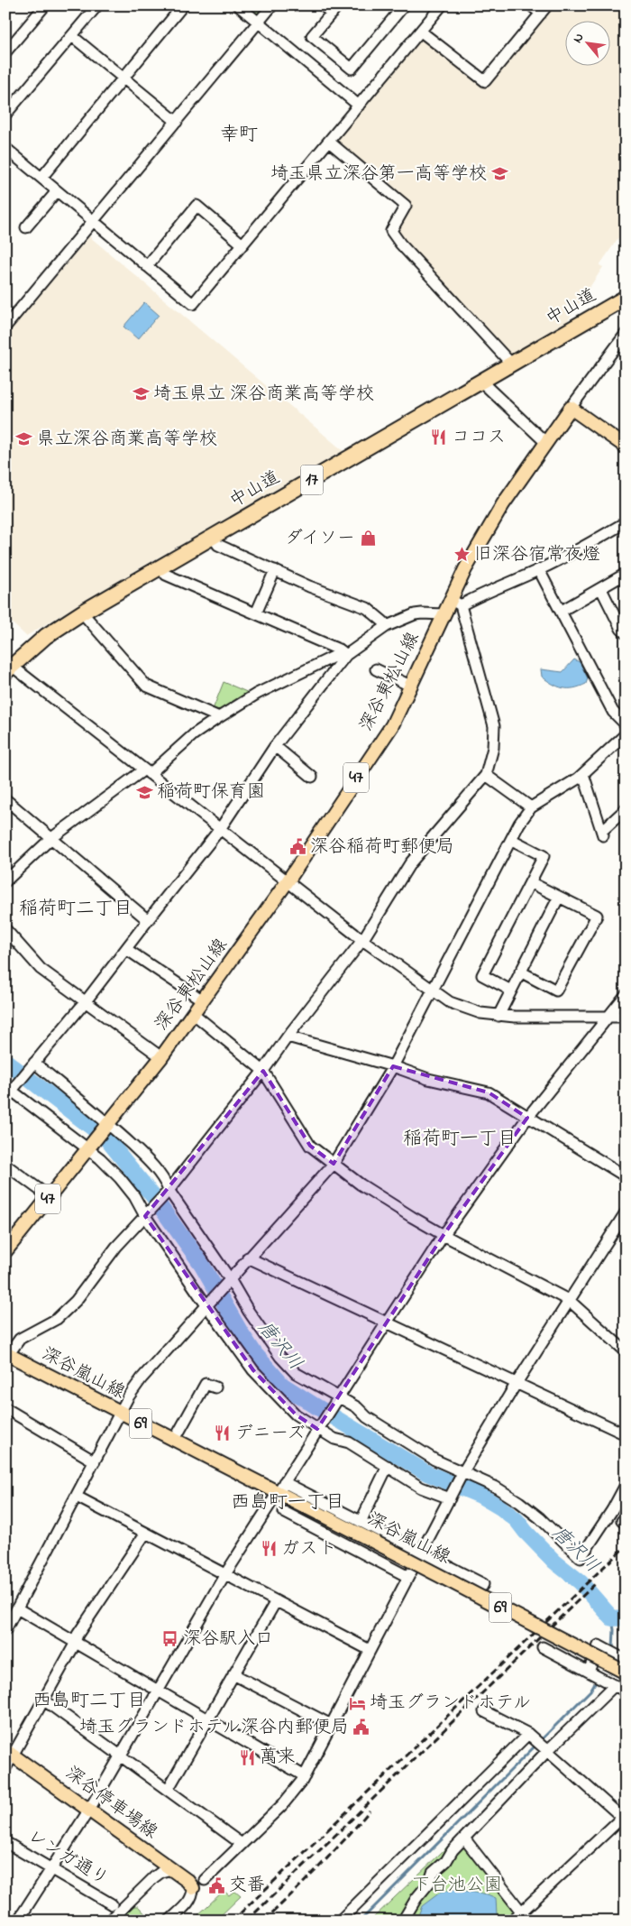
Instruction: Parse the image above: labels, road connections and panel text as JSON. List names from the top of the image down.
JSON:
{
  "streets": {
    "highway": ["中山道", "17"],
    "main road": [
      "深谷東松山線",
      "47",
      "深谷嵐山線",
      "69",
      "深谷停車場線"
    ],
    "street": ["レンガ通り"]
  },
  "crossings": [
    ["深谷東松山線", "47"]
  ],
  "districts": [
    "幸町",
    "稲荷町二丁目",
    "稲荷町一丁目",
    "西島町一丁目",
    "西島町二丁目"
  ],
  "water": ["唐沢川"],
  "parks": ["下台池公園"],
  "places": {
    "school or university": [
      "埼玉県立深谷第一高等学校",
      "埼玉県立 深谷商業高等学校",
      "県立深谷商業高等学校",
      "稲荷町保育園"
    ],
    "restaurant": [
      "ココス",
      "デニーズ",
      "ガスト",
      "萬来"
    ],
    "shop": ["ダイソー"],
    "place": ["旧深谷宿常夜燈"],
    "public building": ["深谷稲荷町郵便局", "埼玉グランドホテル深谷内郵便局", "交番"],
    "bus stop": ["深谷駅入口"],
    "hotel": ["埼玉グランドホテル"]
  },
  "north": "top left"
}
